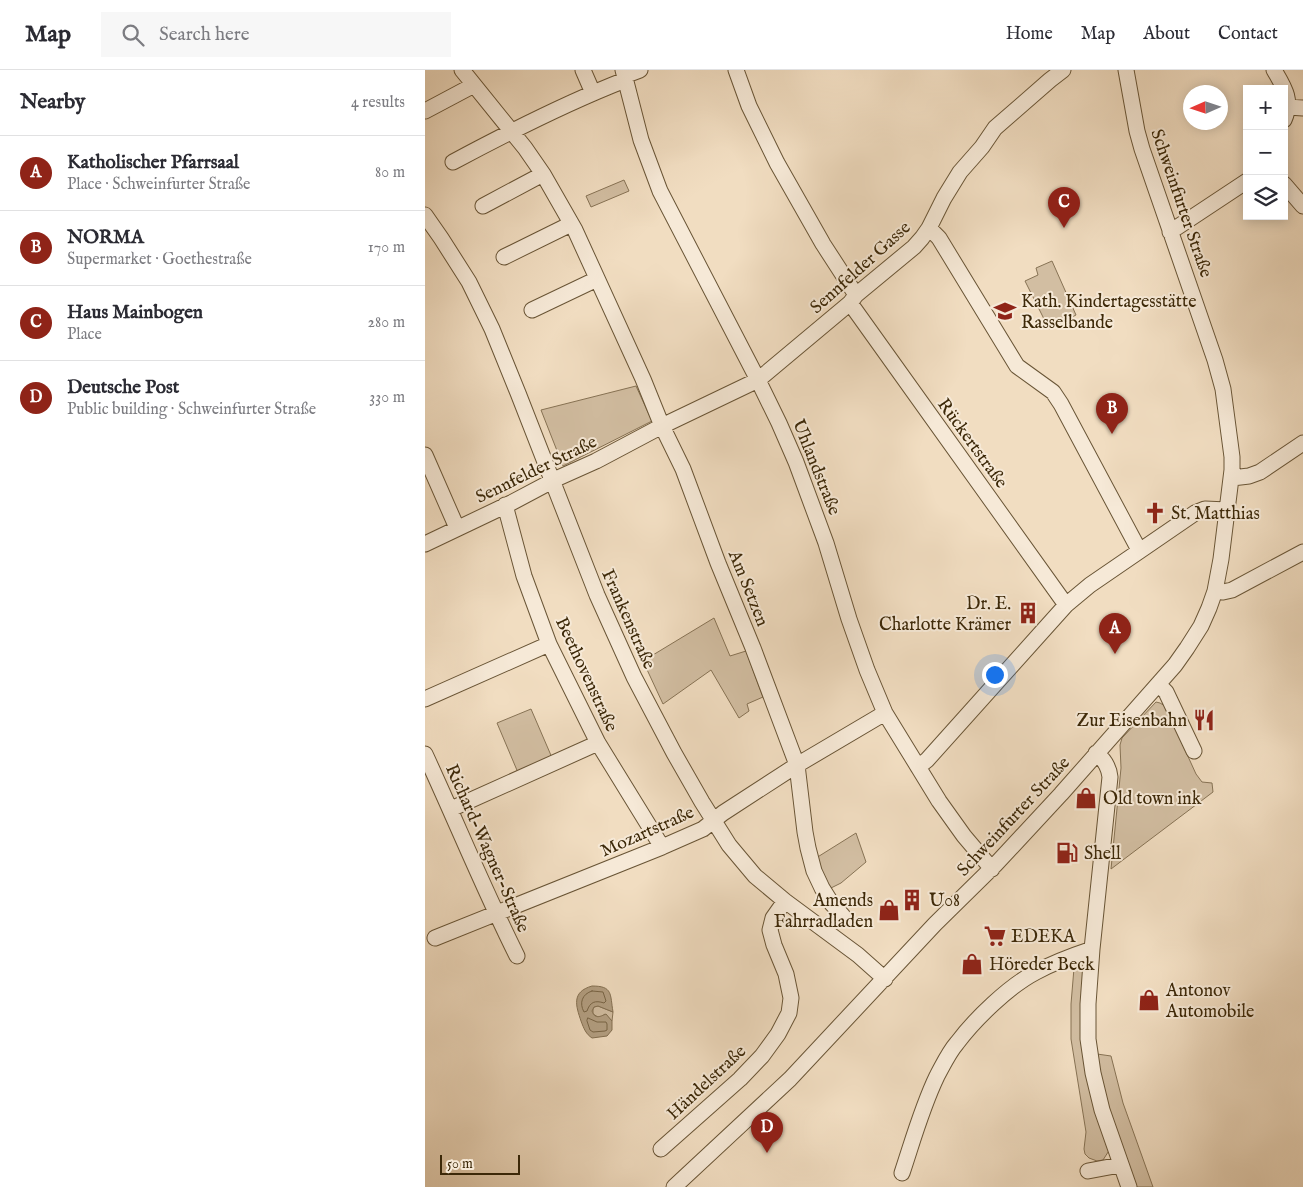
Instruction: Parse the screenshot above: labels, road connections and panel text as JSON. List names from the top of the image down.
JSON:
{
  "streets": {
    "street": [
      "Schweinfurter Straße",
      "Sennfelder Gasse",
      "Rückertstraße",
      "Uhlandstraße",
      "Sennfelder Straße",
      "Am Setzen",
      "Frankenstraße",
      "Beethovenstraße",
      "Mozartstraße",
      "Richard-Wagner-Straße",
      "Händelstraße"
    ]
  },
  "crossings": [
    ["Schweinfurter Straße", "Uhlandstraße"],
    ["Schweinfurter Straße", "Frankenstraße"],
    ["Sennfelder Gasse", "Rückertstraße"],
    ["Sennfelder Gasse", "Uhlandstraße"],
    ["Sennfelder Gasse", "Sennfelder Straße"],
    ["Sennfelder Gasse", "Am Setzen"],
    ["Uhlandstraße", "Mozartstraße"],
    ["Sennfelder Straße", "Am Setzen"],
    ["Sennfelder Straße", "Frankenstraße"],
    ["Sennfelder Straße", "Beethovenstraße"],
    ["Am Setzen", "Mozartstraße"],
    ["Frankenstraße", "Mozartstraße"],
    ["Frankenstraße", "Händelstraße"],
    ["Beethovenstraße", "Mozartstraße"],
    ["Mozartstraße", "Richard-Wagner-Straße"]
  ],
  "places": {
    "school or university": ["Kath. Kindertagesstätte Rasselbande"],
    "church": ["St. Matthias"],
    "building": ["Dr. E. Charlotte Krämer", "U08"],
    "restaurant": ["Zur Eisenbahn"],
    "shop": [
      "Old town ink",
      "Amends Fahrradladen",
      "Höreder Beck",
      "Antonov Automobile"
    ],
    "fuel station": ["Shell"],
    "supermarket": ["EDEKA"]
  },
  "scale_bar": "50 m",
  "north": "left",
  "page": {
    "header": "Map",
    "search": "Search here",
    "nav": [
      "Home",
      "Map",
      "About",
      "Contact"
    ],
    "heading": ["Nearby", "4 results"],
    "map_buttons": ["+", "−"],
    "list": [
      {
        "mark": "A",
        "name": "Katholischer Pfarrsaal",
        "note": "Place · Schweinfurter Straße",
        "value": "80 m"
      },
      {
        "mark": "B",
        "name": "NORMA",
        "note": "Supermarket · Goethestraße",
        "value": "170 m"
      },
      {
        "mark": "C",
        "name": "Haus Mainbogen",
        "note": "Place",
        "value": "280 m"
      },
      {
        "mark": "D",
        "name": "Deutsche Post",
        "note": "Public building · Schweinfurter Straße",
        "value": "330 m"
      }
    ],
    "pins": [
      "C",
      "B",
      "A",
      "D"
    ],
    "scale": "50 m"
  }
}
